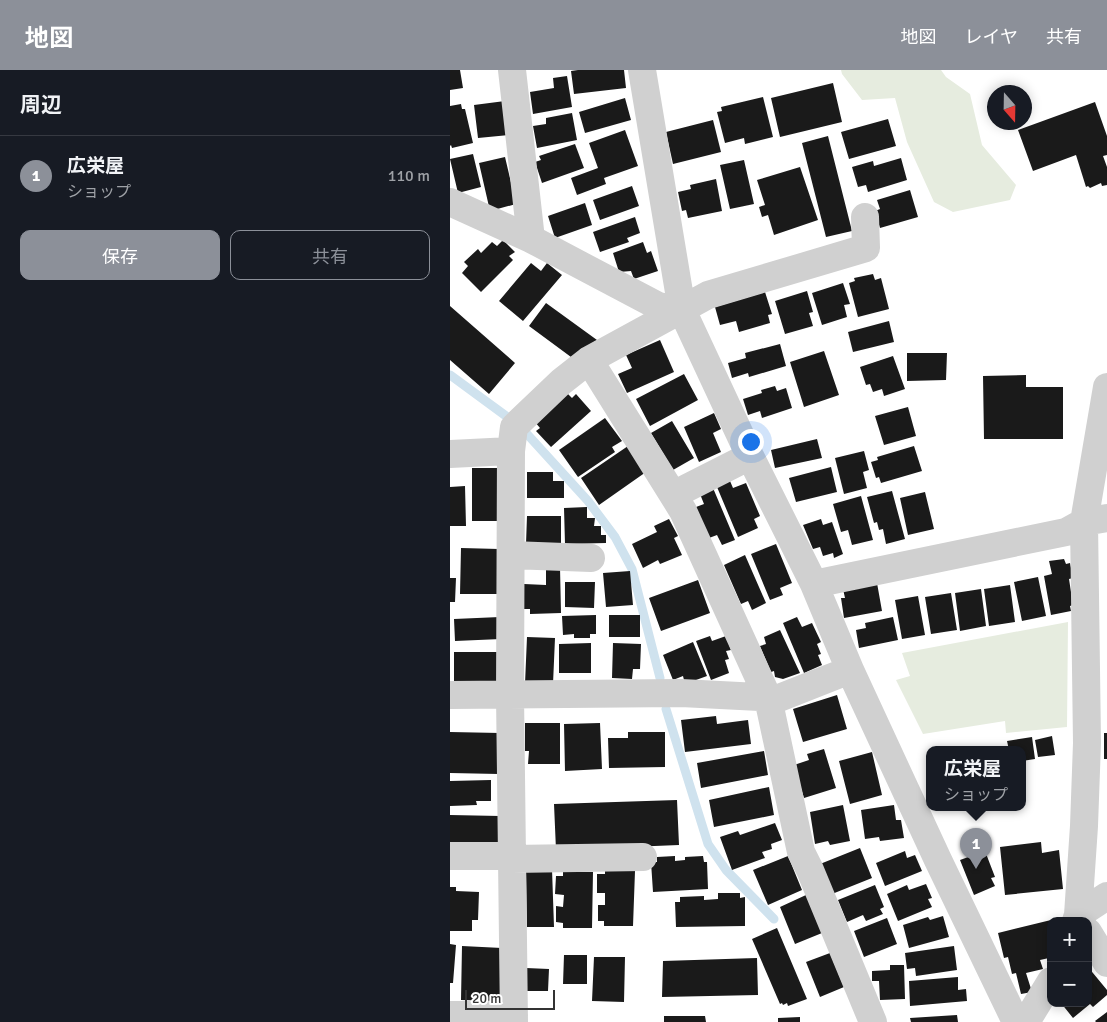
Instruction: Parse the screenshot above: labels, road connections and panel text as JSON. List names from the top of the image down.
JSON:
{
  "scale_bar": "20 m",
  "north": "bottom",
  "page": {
    "header": "地図",
    "nav": ["地図", "レイヤ", "共有"],
    "heading": "周辺",
    "list": [
      {
        "mark": "1",
        "name": "広栄屋",
        "note": "ショップ",
        "value": "110 m"
      }
    ],
    "buttons": ["保存", "共有"],
    "popup": ["広栄屋", "ショップ"],
    "pins": "1",
    "map_buttons": ["+", "−"],
    "scale": "20 m"
  }
}
